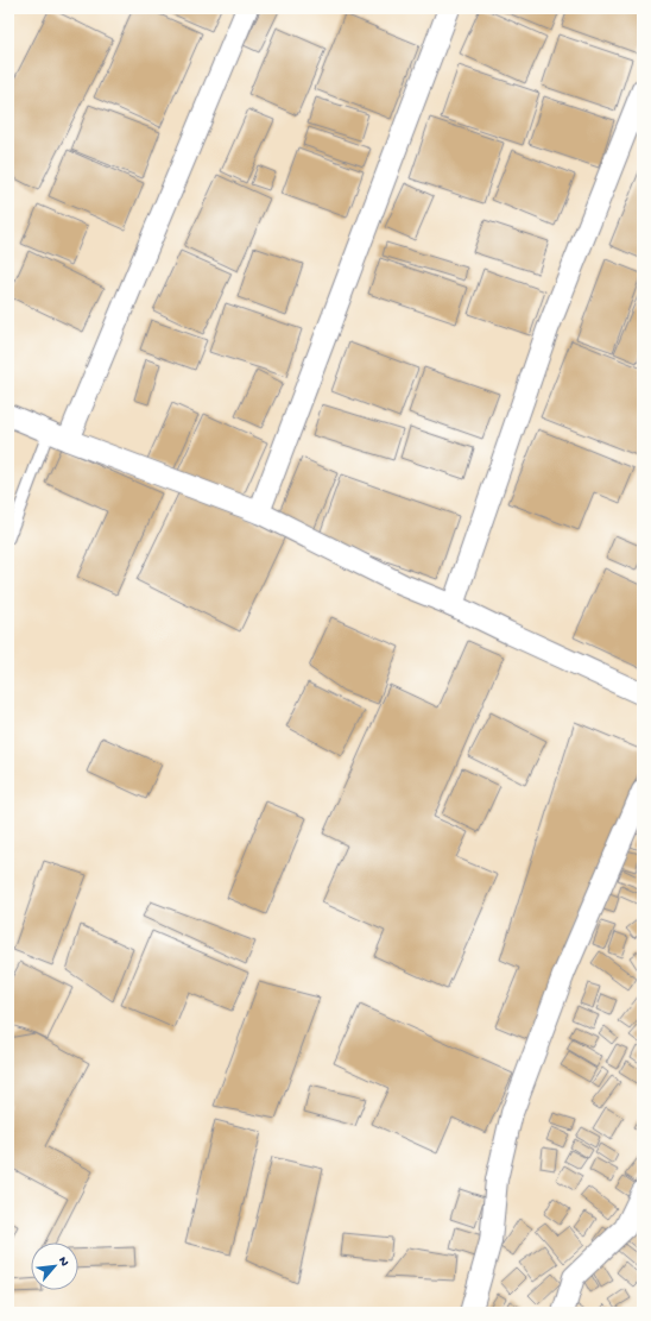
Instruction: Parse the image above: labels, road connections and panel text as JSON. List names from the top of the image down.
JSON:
{
  "north": "top right"
}
